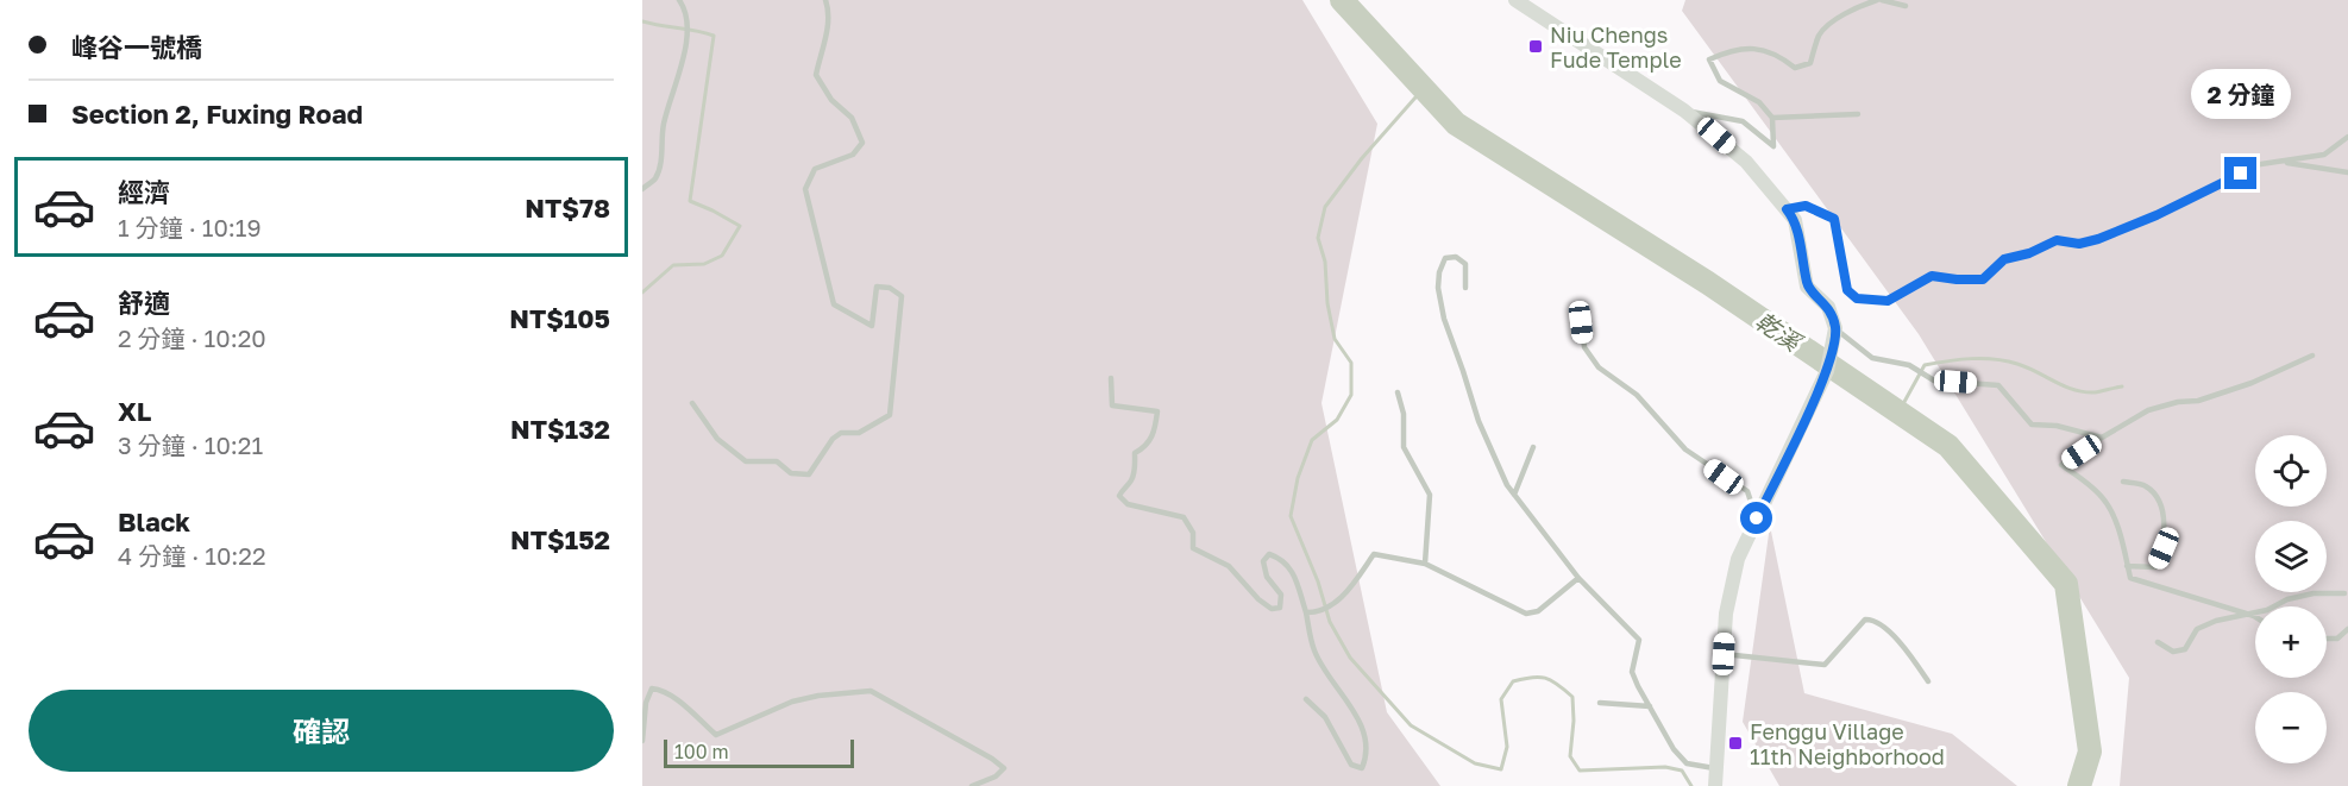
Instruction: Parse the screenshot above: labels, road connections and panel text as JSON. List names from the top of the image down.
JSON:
{
  "water": ["乾溪"],
  "places": {
    "transit": ["Niu Chengs Fude Temple", "Fenggu Village 11th Neighborhood"]
  },
  "scale_bar": "100 m",
  "page": {
    "banner": ["峰谷一號橋", "Section 2, Fuxing Road"],
    "bubble": "2 分鐘",
    "list": [
      {
        "name": "經濟",
        "note": "1 分鐘 · 10:19",
        "value": "NT$78"
      },
      {
        "name": "舒適",
        "note": "2 分鐘 · 10:20",
        "value": "NT$105"
      },
      {
        "name": "XL",
        "note": "3 分鐘 · 10:21",
        "value": "NT$132"
      },
      {
        "name": "Black",
        "note": "4 分鐘 · 10:22",
        "value": "NT$152"
      }
    ],
    "map_buttons": ["+", "−"],
    "buttons": "確認",
    "scale": "100 m"
  }
}
